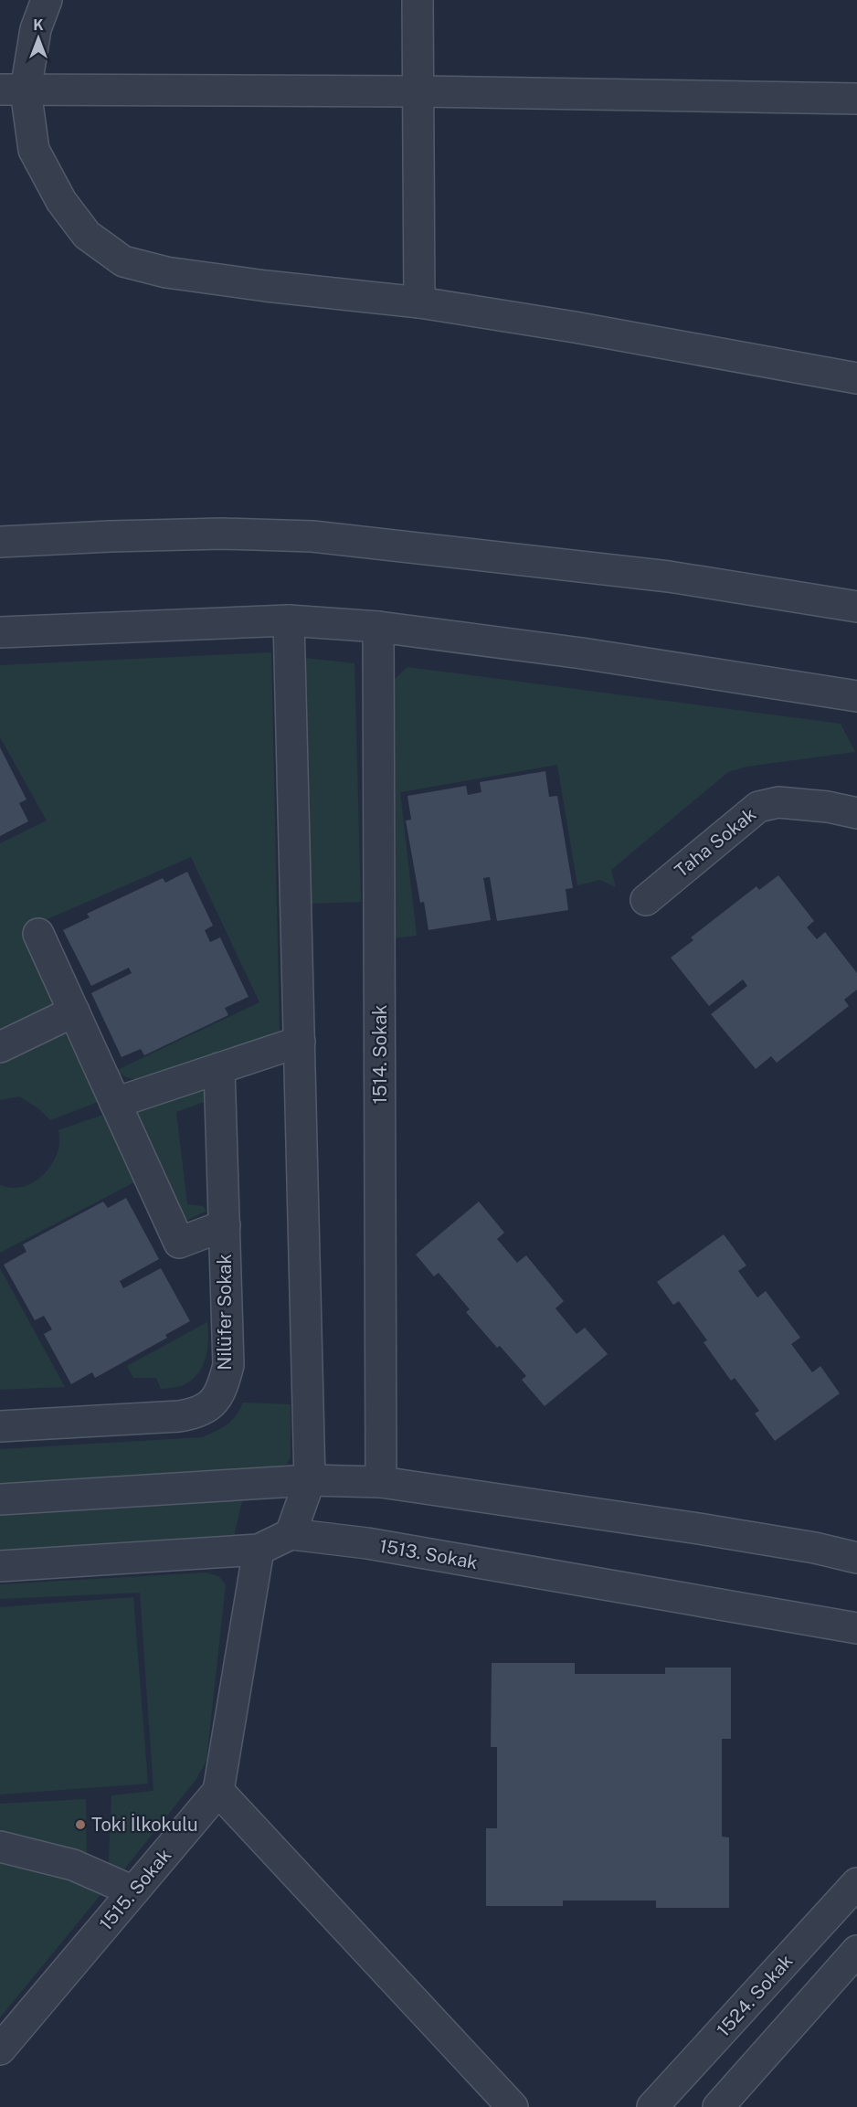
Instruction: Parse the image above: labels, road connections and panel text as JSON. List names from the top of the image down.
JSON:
{
  "streets": {
    "street": [
      "Taha Sokak",
      "1514. Sokak",
      "Nilüfer Sokak",
      "1513. Sokak",
      "1515. Sokak",
      "1524. Sokak"
    ]
  },
  "places": ["Toki İlkokulu"],
  "north": "top"
}
